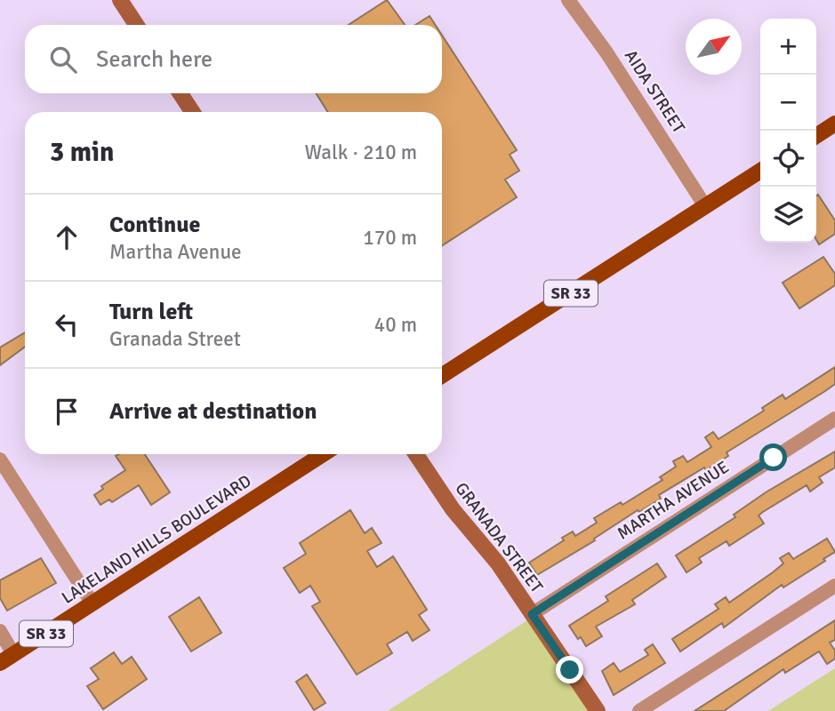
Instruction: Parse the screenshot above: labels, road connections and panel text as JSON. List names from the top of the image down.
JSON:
{
  "streets": {
    "main road": ["SR 33", "LAKELAND HILLS BOULEVARD"],
    "street": ["AIDA STREET", "MARTHA AVENUE", "GRANADA STREET"]
  },
  "crossings": [
    ["AIDA STREET", "SR 33"],
    ["MARTHA AVENUE", "GRANADA STREET"]
  ],
  "north": "top right",
  "page": {
    "map_buttons": ["+", "−"],
    "search": "Search here",
    "heading": ["3 min", "Walk · 210 m"],
    "list": [
      ["Continue", "Martha Avenue", "170 m"],
      ["Turn left", "Granada Street", "40 m"],
      "Arrive at destination"
    ]
  }
}
